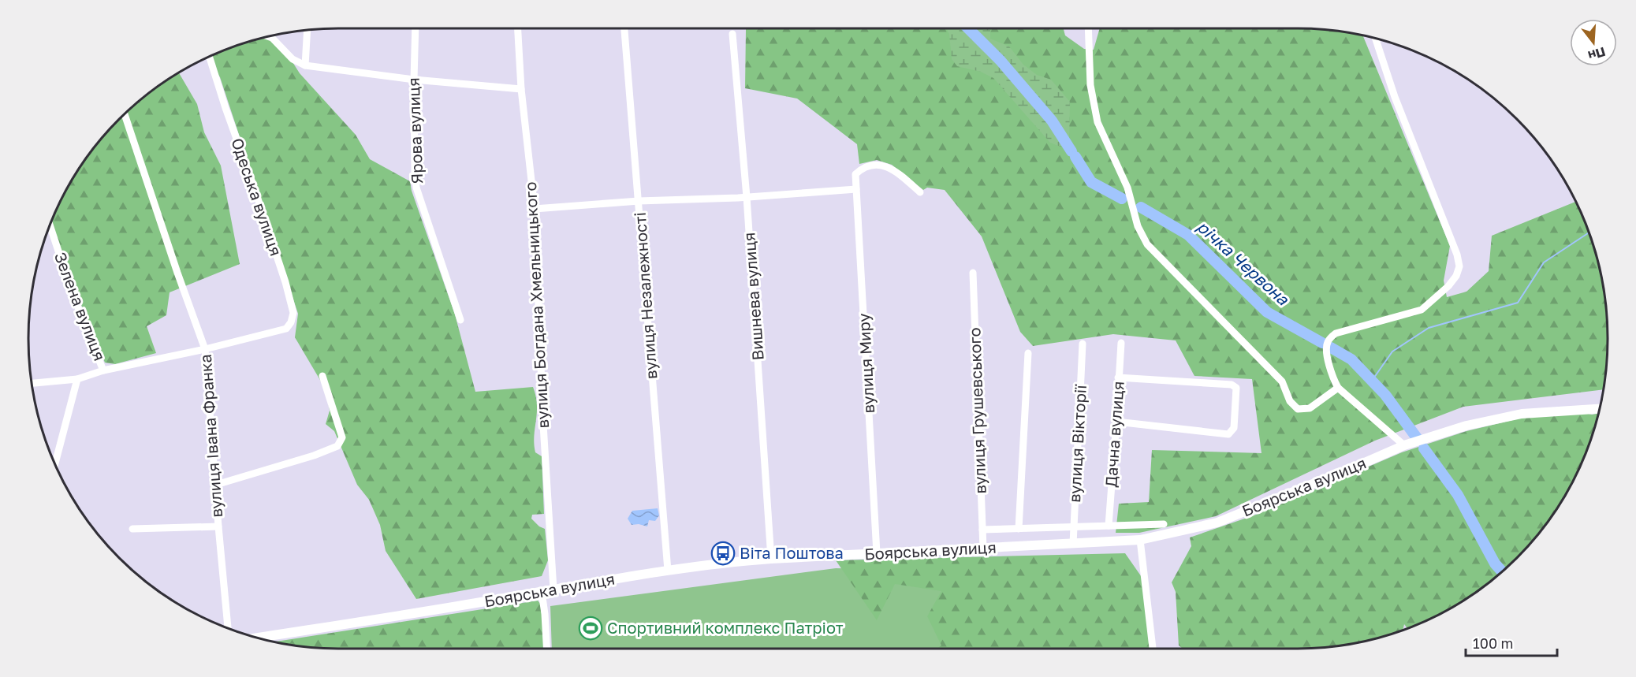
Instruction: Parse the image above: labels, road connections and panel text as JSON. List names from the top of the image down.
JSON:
{
  "streets": {
    "street": [
      "Ярова вулиця",
      "Одеська вулиця",
      "вулиця Незалежності",
      "Вишнева вулиця",
      "вулиця Богдана Хмельницького",
      "Зелена вулиця",
      "вулиця Миру",
      "вулиця Грушевського",
      "Дачна вулиця",
      "вулиця Івана Франка",
      "вулиця Вікторії",
      "Боярська вулиця"
    ]
  },
  "crossings": [
    ["Одеська вулиця", "Зелена вулиця"],
    ["вулиця Незалежності", "Боярська вулиця"],
    ["Вишнева вулиця", "Боярська вулиця"],
    ["вулиця Богдана Хмельницького", "Боярська вулиця"],
    ["Зелена вулиця", "вулиця Івана Франка"],
    ["вулиця Миру", "Боярська вулиця"],
    ["вулиця Грушевського", "Боярська вулиця"],
    ["вулиця Вікторії", "Боярська вулиця"]
  ],
  "water": ["річка Червона"],
  "places": {
    "bus stop": ["Віта Поштова"],
    "sports": ["Спортивний комплекс Патріот"]
  },
  "scale_bar": "100 m",
  "north": "bottom"
}
